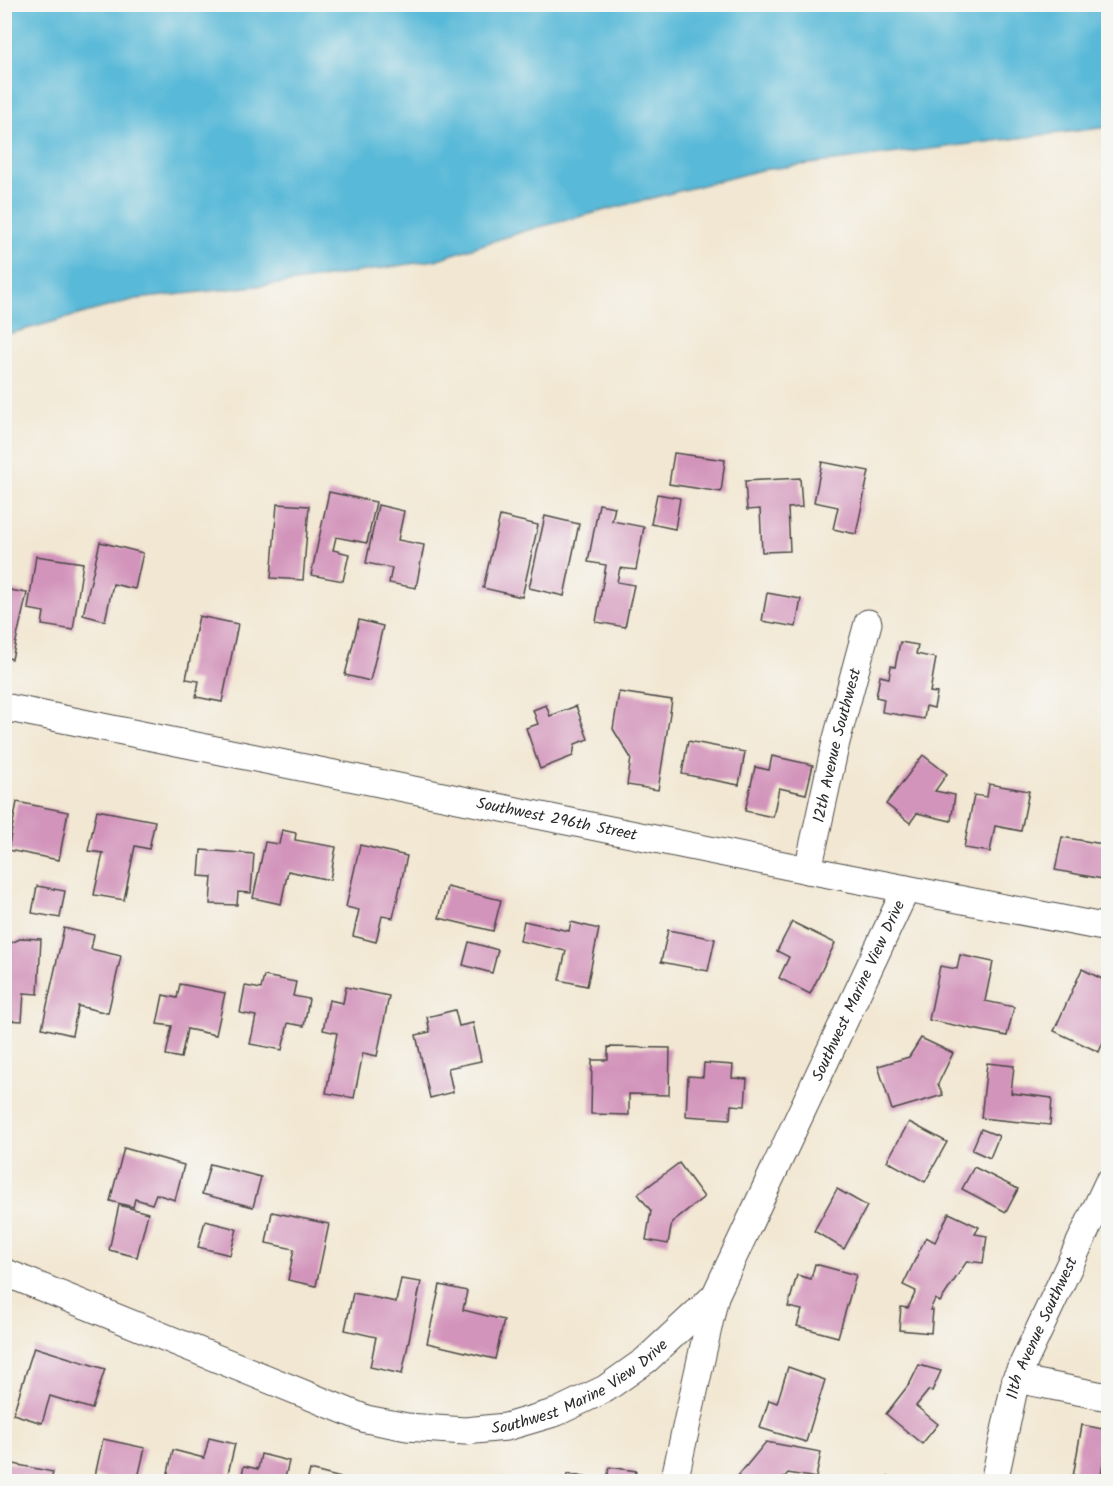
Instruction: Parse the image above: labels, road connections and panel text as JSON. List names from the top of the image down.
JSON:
{
  "streets": {
    "street": [
      "12th Avenue Southwest",
      "Southwest 296th Street",
      "Southwest Marine View Drive",
      "11th Avenue Southwest"
    ]
  },
  "crossings": [
    ["12th Avenue Southwest", "Southwest 296th Street"],
    ["Southwest 296th Street", "Southwest Marine View Drive"]
  ]
}
